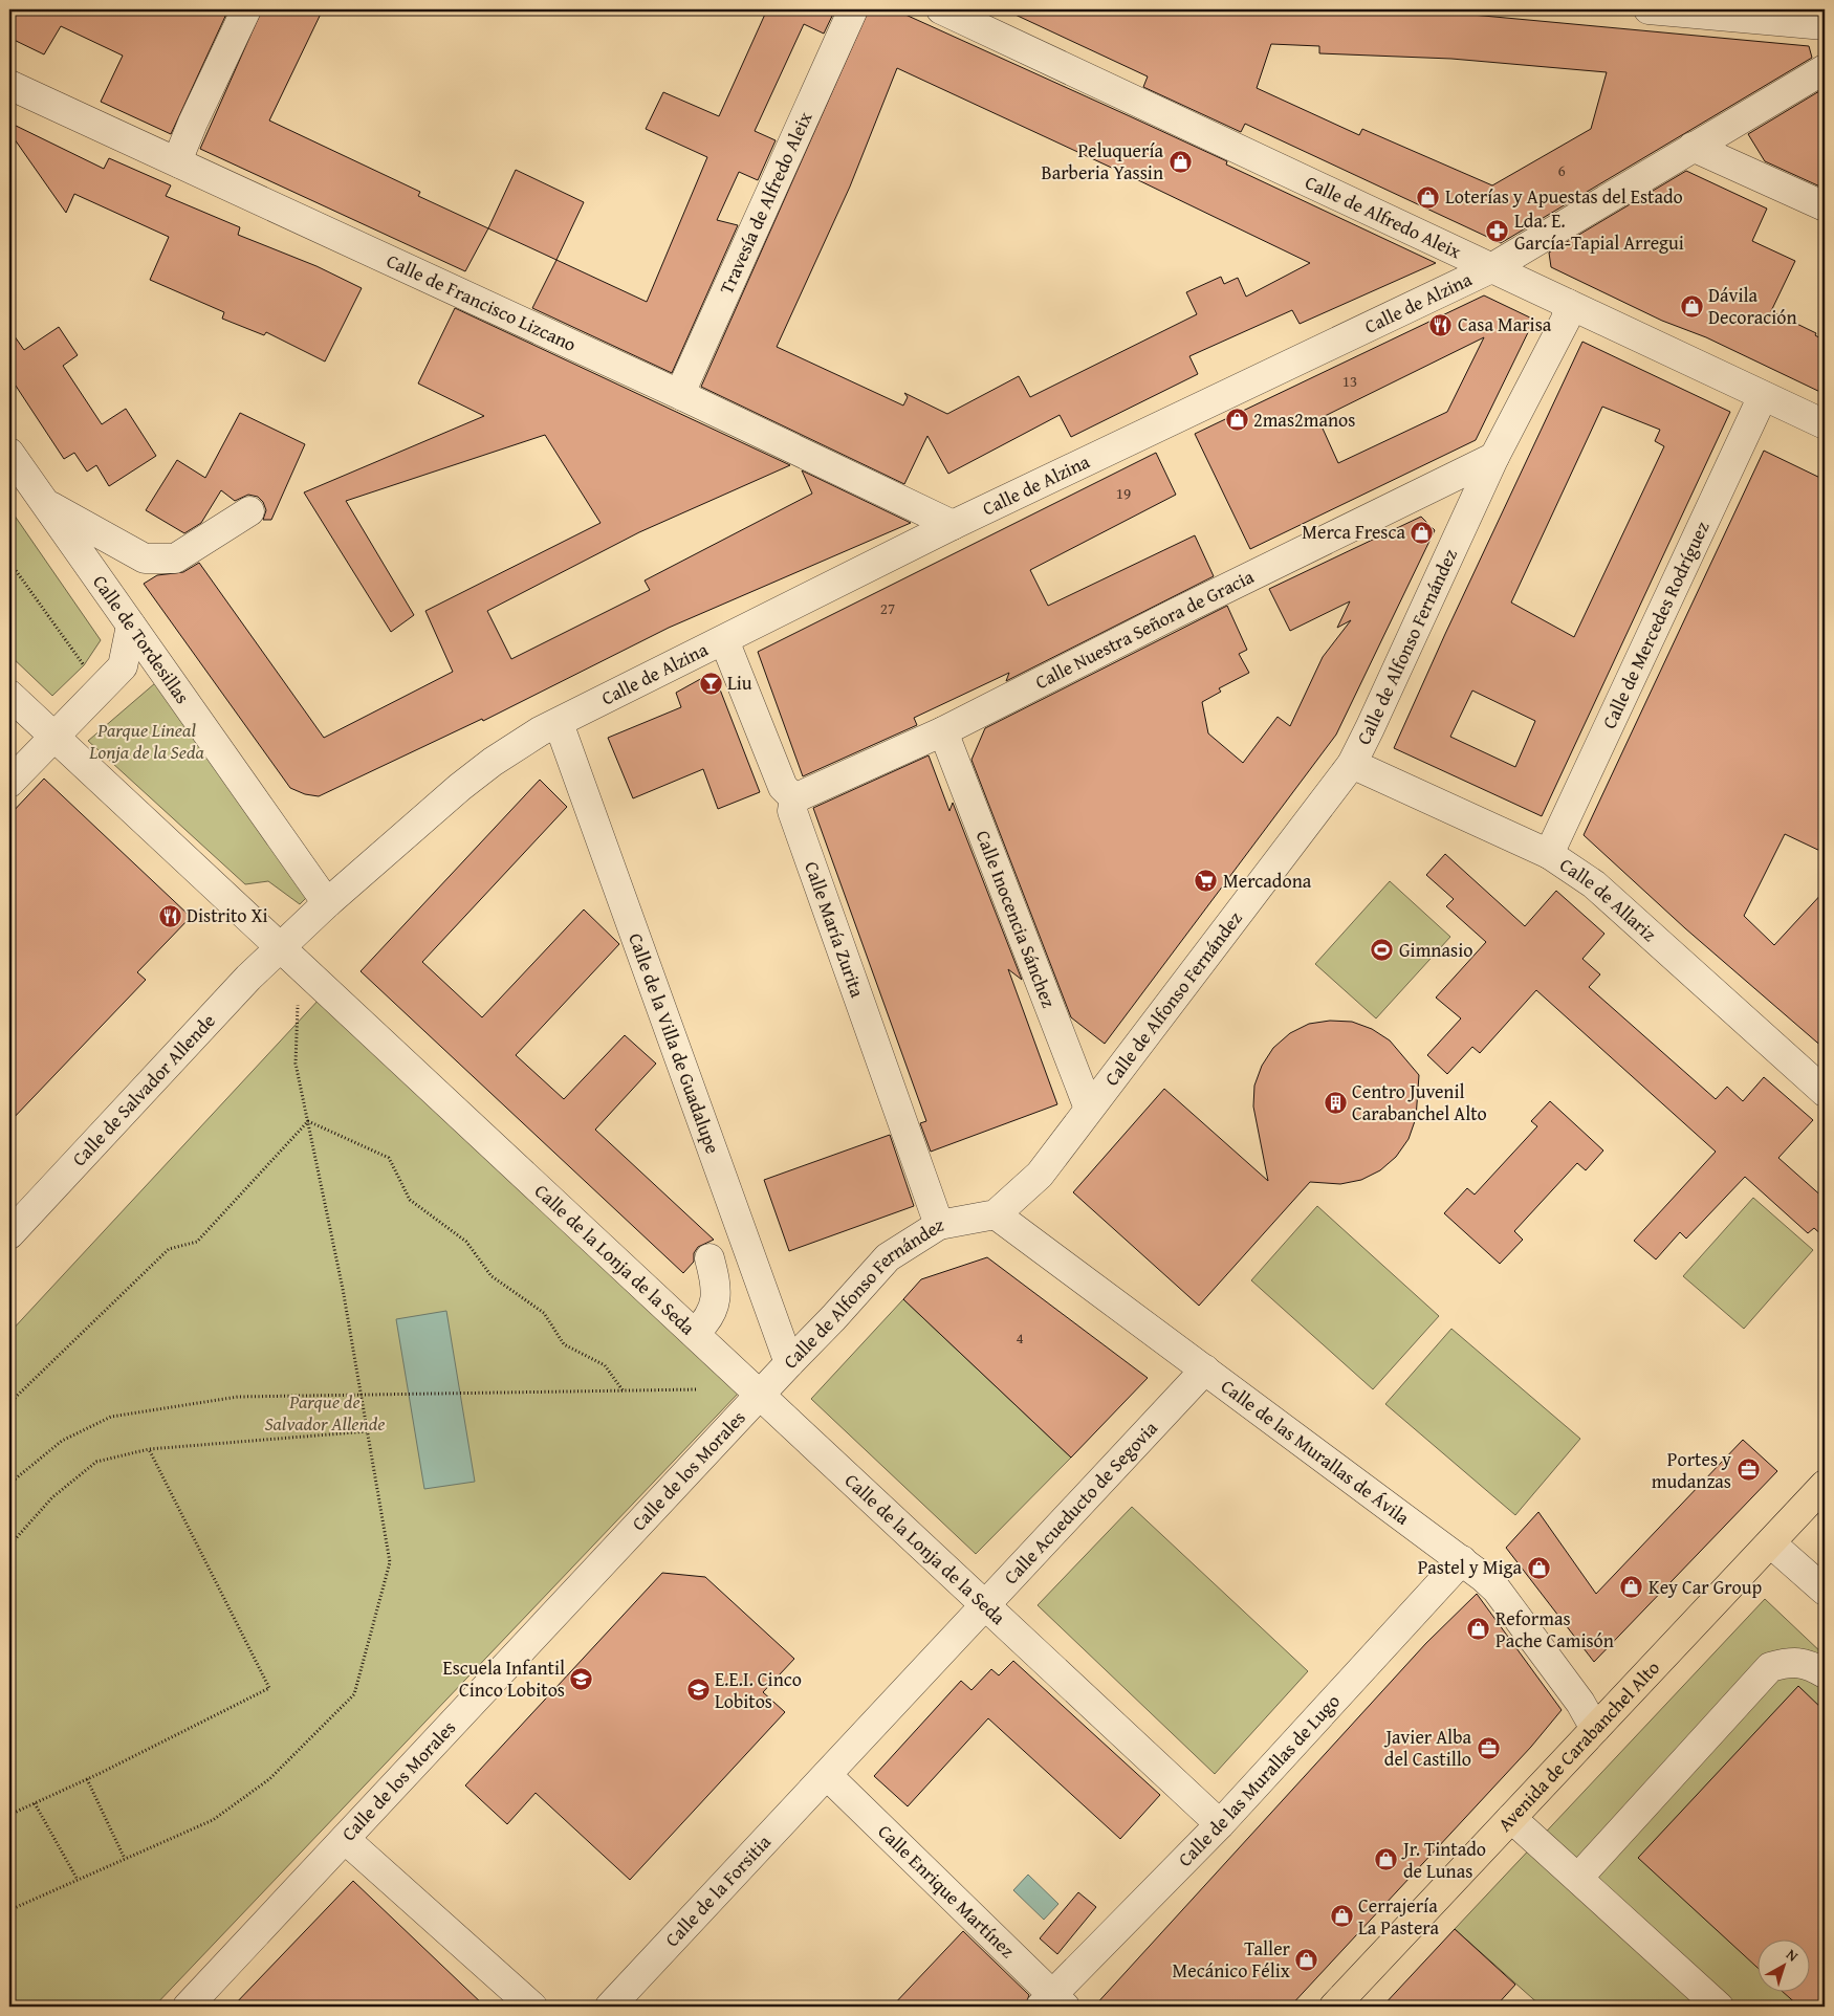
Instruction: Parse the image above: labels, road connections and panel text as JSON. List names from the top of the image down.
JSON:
{
  "streets": {
    "main road": ["Avenida de Carabanchel Alto"],
    "street": [
      "Travesía de Alfredo Aleix",
      "Calle de Alfredo Aleix",
      "Calle de Francisco Lizcano",
      "Calle de Alzina",
      "Calle de Mercedes Rodríguez",
      "Calle Nuestra Señora de Gracia",
      "Calle de Tordesillas",
      "Calle de Alfonso Fernández",
      "Calle de Allariz",
      "Calle Inocencia Sánchez",
      "Calle María Zurita",
      "Calle de la Villa de Guadalupe",
      "Calle de Salvador Allende",
      "Calle de la Lonja de la Seda",
      "Calle de las Murallas de Ávila",
      "Calle de los Morales",
      "Calle Acueducto de Segovia",
      "Calle de las Murallas de Lugo",
      "Calle de la Forsitia",
      "Calle Enrique Martínez"
    ]
  },
  "crossings": [
    ["Travesía de Alfredo Aleix", "Calle de Francisco Lizcano"],
    ["Calle de Alfredo Aleix", "Calle de Alzina"],
    ["Calle de Alfredo Aleix", "Calle de Mercedes Rodríguez"],
    ["Calle de Alfredo Aleix", "Calle de Alfonso Fernández"],
    ["Calle de Francisco Lizcano", "Calle de Alzina"],
    ["Calle de Alzina", "Calle de Tordesillas"],
    ["Calle de Alzina", "Calle de la Villa de Guadalupe"],
    ["Calle de Alzina", "Calle de Salvador Allende"],
    ["Calle de Alzina", "Calle de la Lonja de la Seda"],
    ["Calle de Mercedes Rodríguez", "Calle de Allariz"],
    ["Calle Nuestra Señora de Gracia", "Calle de Alfonso Fernández"],
    ["Calle Nuestra Señora de Gracia", "Calle Inocencia Sánchez"],
    ["Calle Nuestra Señora de Gracia", "Calle María Zurita"],
    ["Calle de Alfonso Fernández", "Calle de Allariz"],
    ["Calle de Alfonso Fernández", "Calle Inocencia Sánchez"],
    ["Calle de Alfonso Fernández", "Calle María Zurita"],
    ["Calle de Alfonso Fernández", "Calle de la Villa de Guadalupe"],
    ["Calle de Alfonso Fernández", "Calle de la Lonja de la Seda"],
    ["Calle de Alfonso Fernández", "Calle de las Murallas de Ávila"],
    ["Calle de Alfonso Fernández", "Calle de los Morales"],
    ["Calle de Salvador Allende", "Calle de la Lonja de la Seda"],
    ["Calle de la Lonja de la Seda", "Calle de los Morales"],
    ["Calle de la Lonja de la Seda", "Calle Acueducto de Segovia"],
    ["Calle de la Lonja de la Seda", "Calle de las Murallas de Lugo"],
    ["Calle de las Murallas de Ávila", "Calle Acueducto de Segovia"],
    ["Calle de las Murallas de Ávila", "Avenida de Carabanchel Alto"],
    ["Calle de las Murallas de Ávila", "Calle de las Murallas de Lugo"],
    ["Calle Acueducto de Segovia", "Calle de la Forsitia"],
    ["Calle Acueducto de Segovia", "Calle Enrique Martínez"],
    ["Calle de las Murallas de Lugo", "Calle Enrique Martínez"],
    ["Calle de la Forsitia", "Calle Enrique Martínez"]
  ],
  "parks": ["Parque Lineal Lonja de la Seda", "Parque de Salvador Allende"],
  "places": {
    "shop": [
      "Peluquería Barberia Yassin",
      "Loterías y Apuestas del Estado",
      "Dávila Decoración",
      "2mas2manos",
      "Merca Fresca",
      "Pastel y Miga",
      "Key Car Group",
      "Reformas Pache Camisón",
      "Jr. Tintado de Lunas",
      "Cerrajería La Pastera",
      "Taller Mecánico Félix"
    ],
    "pharmacy": ["Lda. E. García-Tapial Arregui"],
    "restaurant": ["Casa Marisa", "Distrito Xi"],
    "bar": ["Liu"],
    "supermarket": ["Mercadona"],
    "sports": ["Gimnasio"],
    "building": ["Centro Juvenil Carabanchel Alto"],
    "office": ["Portes y mudanzas", "Javier Alba del Castillo"],
    "school or university": ["Escuela Infantil Cinco Lobitos", "E.E.I. Cinco Lobitos"]
  },
  "house_numbers": [
    "6",
    "13",
    "19",
    "27",
    "4"
  ],
  "north": "top right"
}
